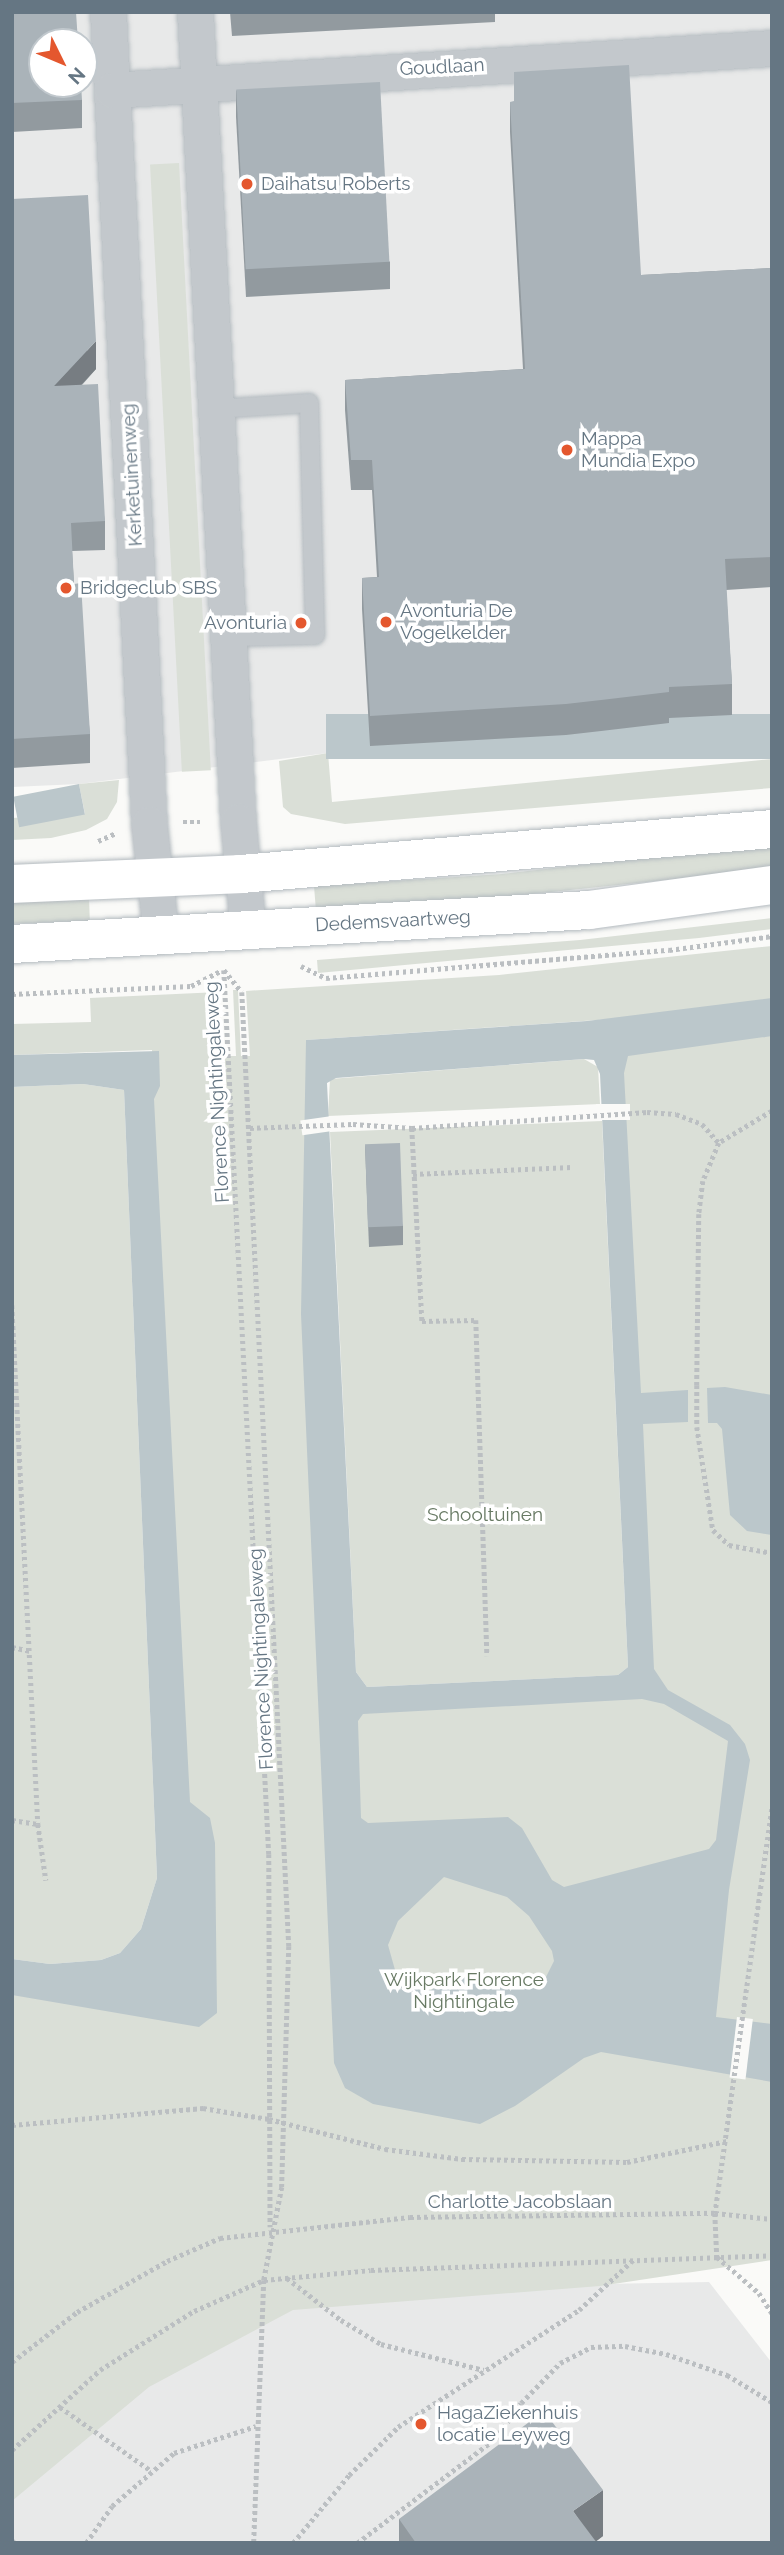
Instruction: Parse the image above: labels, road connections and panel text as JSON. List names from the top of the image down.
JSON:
{
  "streets": {
    "main road": ["Dedemsvaartweg"],
    "street": ["Goudlaan", "Kerketuinenweg"],
    "path": ["Florence Nightingaleweg", "Charlotte Jacobslaan"]
  },
  "crossings": [
    ["Goudlaan", "Kerketuinenweg"],
    ["Kerketuinenweg", "Dedemsvaartweg"],
    ["Florence Nightingaleweg", "Charlotte Jacobslaan"]
  ],
  "parks": ["Schooltuinen", "Wijkpark Florence Nightingale"],
  "places": [
    "Daihatsu Roberts",
    "Mappa Mundia Expo",
    "Bridgeclub SBS",
    "Avonturia De Vogelkelder",
    "Avonturia",
    "HagaZiekenhuis locatie Leyweg"
  ],
  "north": "bottom right"
}
